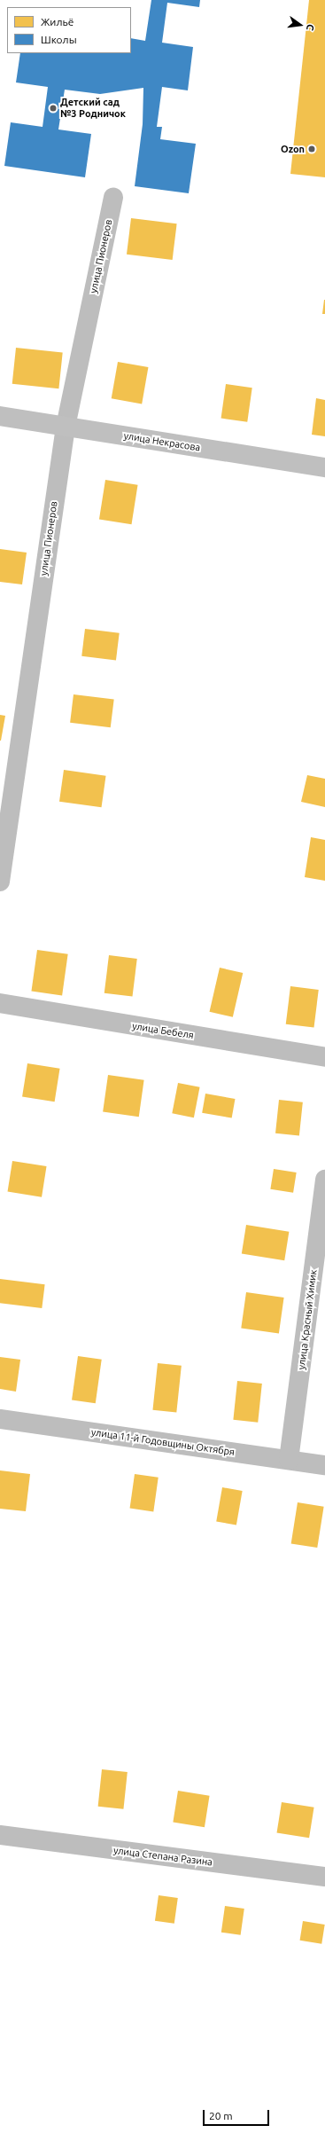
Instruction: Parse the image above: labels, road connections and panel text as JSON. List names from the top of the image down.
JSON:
{
  "streets": {
    "street": [
      "улица Пионеров",
      "улица Некрасова",
      "улица Бебеля",
      "улица Красный Химик",
      "улица 11-й Годовщины Октября",
      "улица Степана Разина"
    ]
  },
  "crossings": [
    ["улица Пионеров", "улица Некрасова"],
    ["улица Красный Химик", "улица 11-й Годовщины Октября"]
  ],
  "places": ["Детский сад №3 Родничок", "Ozon"],
  "legend": ["Жильё", "Школы"],
  "scale_bar": "20 m",
  "north": "right"
}
